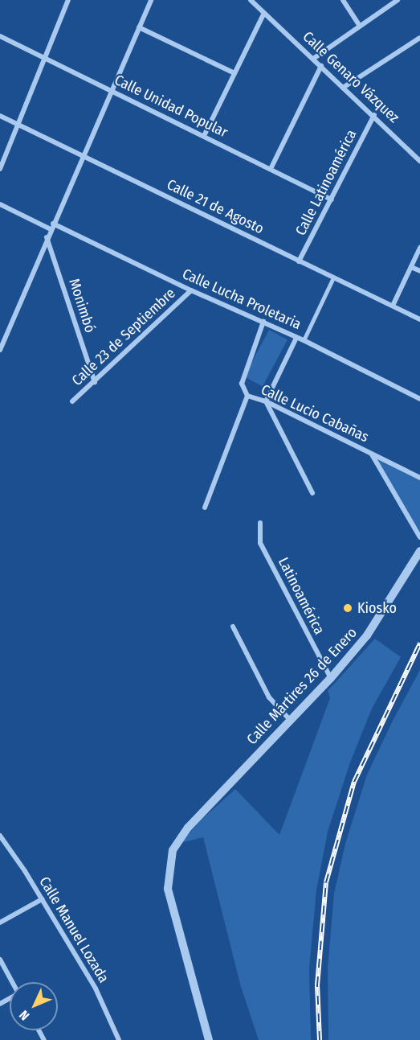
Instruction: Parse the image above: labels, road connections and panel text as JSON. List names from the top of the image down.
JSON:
{
  "streets": {
    "street": [
      "Calle Genaro Vázquez",
      "Calle Unidad Popular",
      "Calle Latinoamérica",
      "Calle 21 de Agosto",
      "Calle Lucha Proletaria",
      "Monimbó",
      "Calle 23 de Septiembre",
      "Calle Lucio Cabañas",
      "Latinoamérica",
      "Calle Mártires 26 de Enero",
      "Calle Manuel Lozada"
    ]
  },
  "crossings": [
    ["Calle Genaro Vázquez", "Calle Latinoamérica"],
    ["Calle Unidad Popular", "Calle Latinoamérica"],
    ["Calle Latinoamérica", "Calle 21 de Agosto"],
    ["Calle Lucha Proletaria", "Calle 23 de Septiembre"],
    ["Monimbó", "Calle 23 de Septiembre"],
    ["Latinoamérica", "Calle Mártires 26 de Enero"]
  ],
  "places": ["Kiosko"],
  "north": "bottom left"
}
